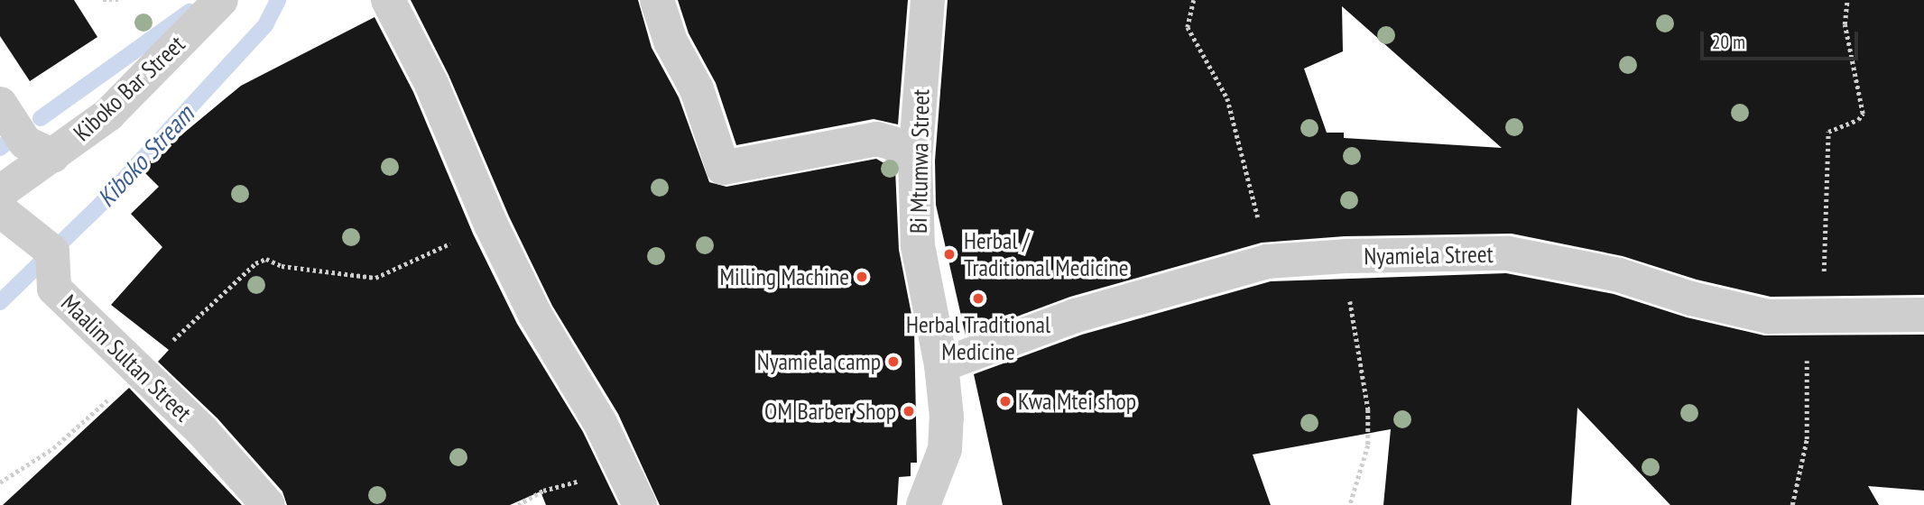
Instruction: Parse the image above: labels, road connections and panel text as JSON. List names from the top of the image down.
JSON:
{
  "streets": {
    "street": [
      "Kiboko Bar Street",
      "Bi Mtumwa Street",
      "Nyamiela Street",
      "Maalim Sultan Street"
    ]
  },
  "crossings": [
    ["Bi Mtumwa Street", "Nyamiela Street"]
  ],
  "water": ["Kiboko Stream"],
  "places": [
    "Herbal / Traditional Medicine",
    "Milling Machine",
    "Herbal Traditional Medicine",
    "Nyamiela camp",
    "Kwa Mtei shop",
    "OM Barber Shop"
  ],
  "scale_bar": "20 m"
}
